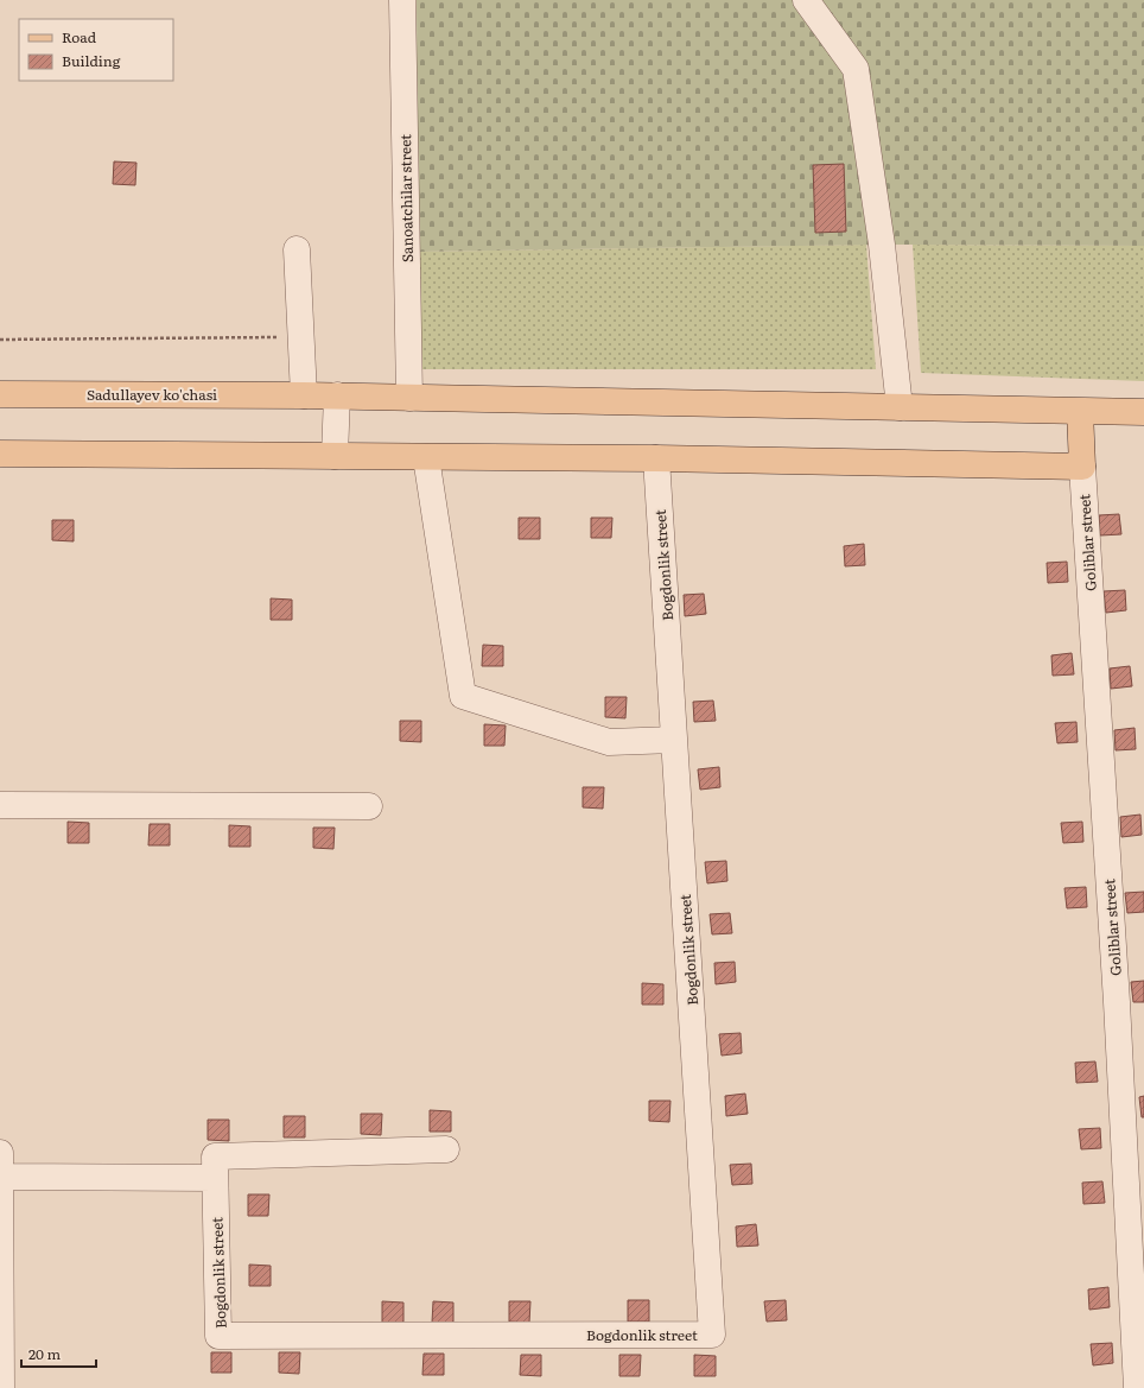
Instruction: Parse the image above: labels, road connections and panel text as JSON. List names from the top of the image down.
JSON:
{
  "streets": {
    "main road": ["Sadullayev ko'chasi"],
    "street": ["Sanoatchilar street", "Goliblar street", "Bogdonlik street"]
  },
  "crossings": [
    ["Sanoatchilar street", "Sadullayev ko'chasi"]
  ],
  "legend": ["Road", "Building"],
  "scale_bar": "20 m"
}
